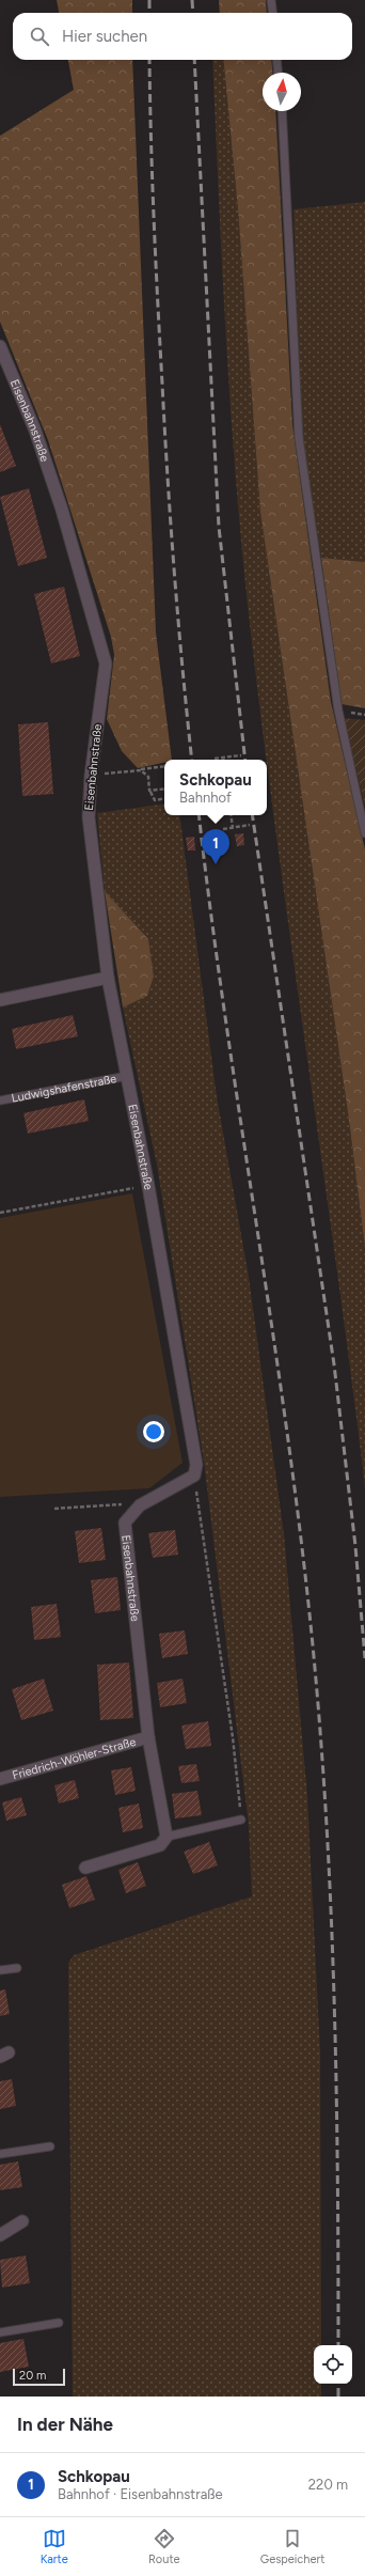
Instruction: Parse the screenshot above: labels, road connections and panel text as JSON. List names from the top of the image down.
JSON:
{
  "streets": {
    "street": ["Eisenbahnstraße", "Friedrich-Wöhler-Straße"],
    "lane": ["Ludwigshafenstraße"]
  },
  "crossings": [
    ["Eisenbahnstraße", "Ludwigshafenstraße"],
    ["Eisenbahnstraße", "Friedrich-Wöhler-Straße"]
  ],
  "scale_bar": "20 m",
  "north": "top",
  "page": {
    "search": "Hier suchen",
    "popup": ["Schkopau", "Bahnhof"],
    "pins": "1",
    "scale": "20 m",
    "heading": "In der Nähe",
    "list": [
      {
        "mark": "1",
        "name": "Schkopau",
        "note": "Bahnhof · Eisenbahnstraße",
        "value": "220 m"
      }
    ],
    "nav": ["Karte", "Route", "Gespeichert"]
  }
}
